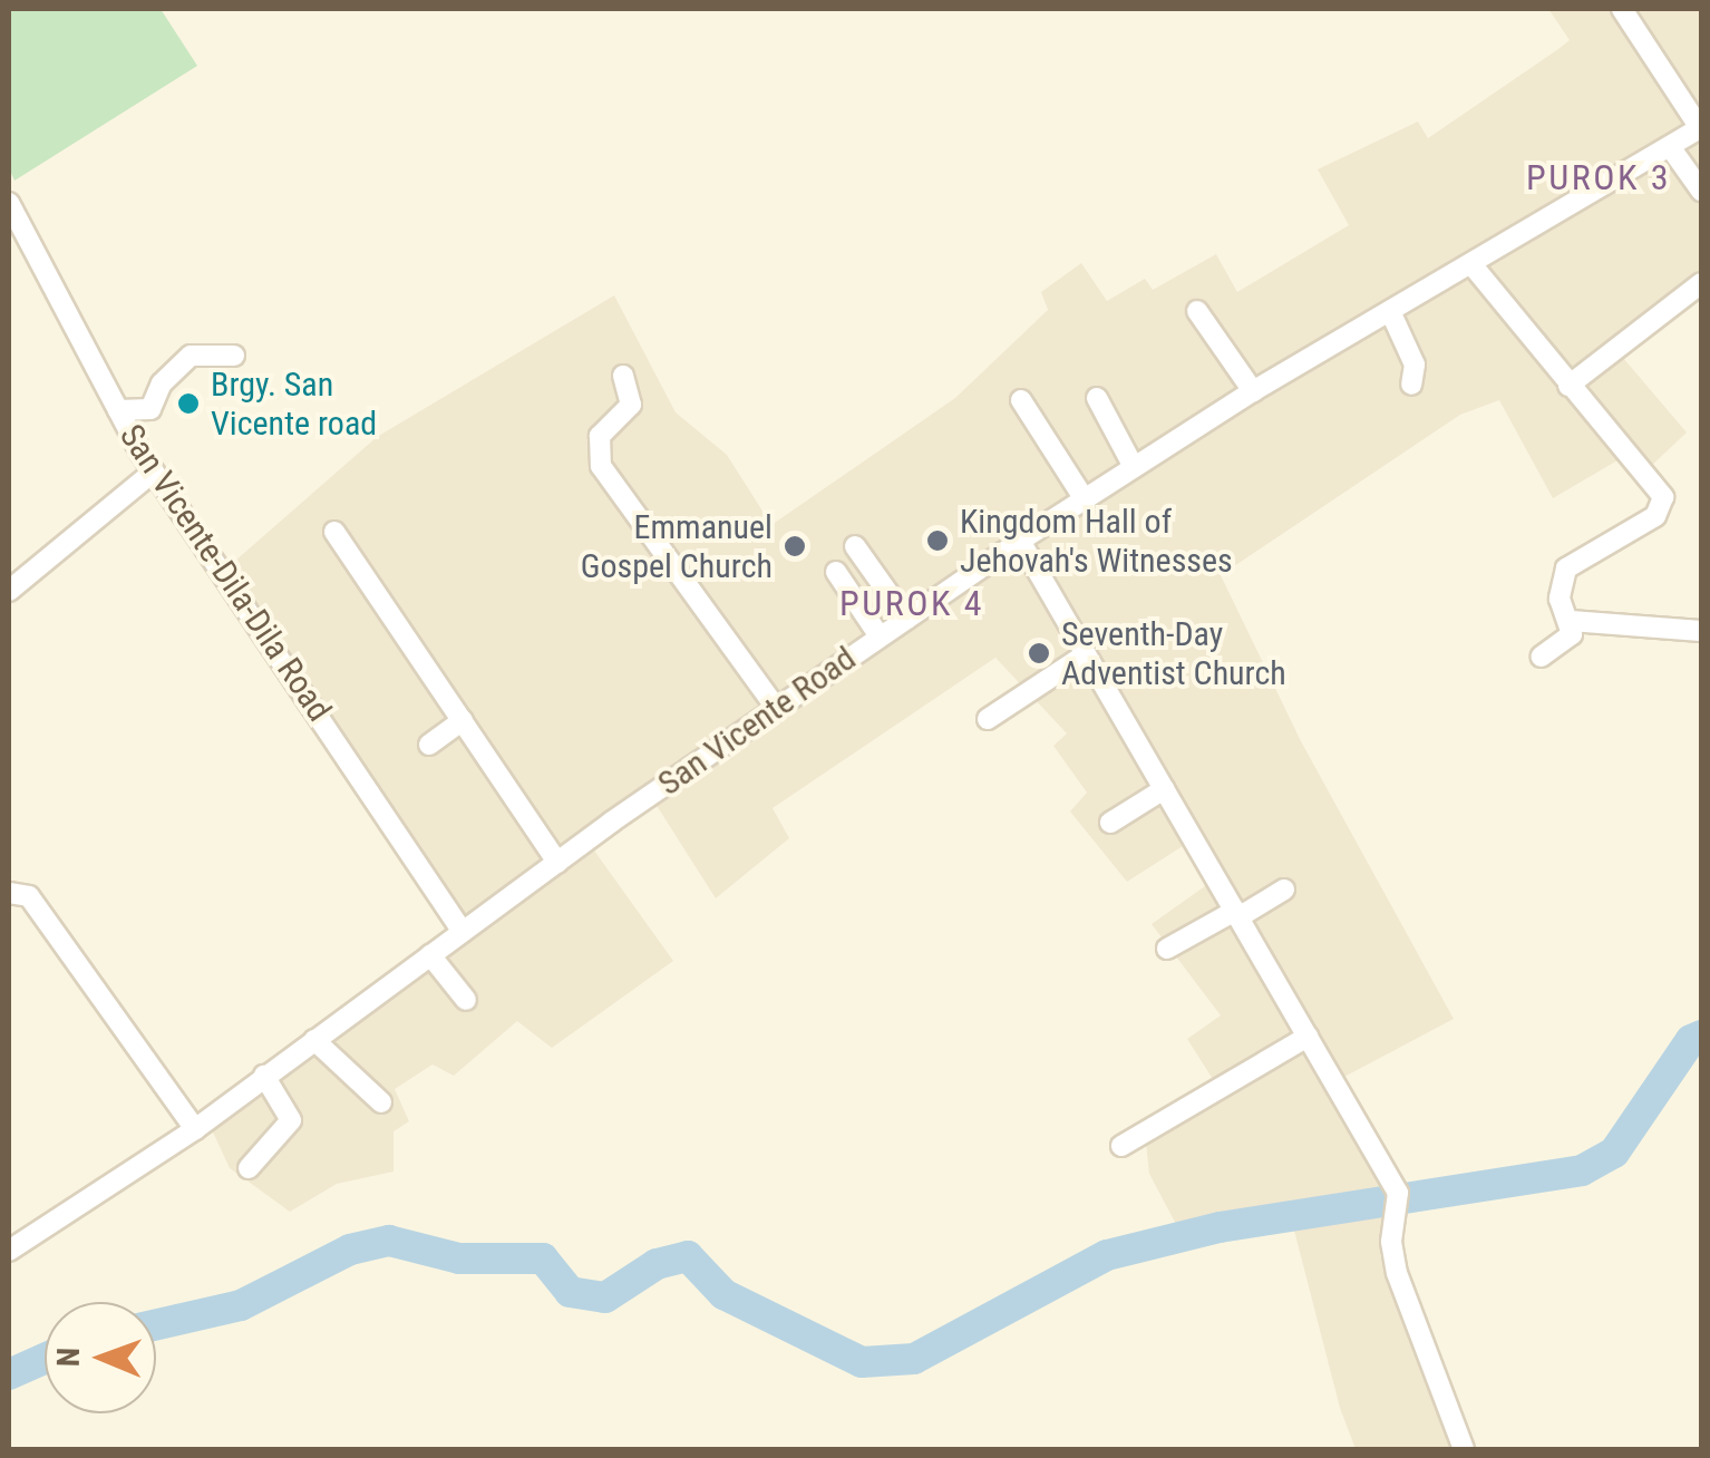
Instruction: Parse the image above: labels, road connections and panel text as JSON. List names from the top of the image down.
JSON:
{
  "streets": {
    "street": ["San Vicente-Dila-Dila Road", "San Vicente Road"]
  },
  "crossings": [
    ["San Vicente-Dila-Dila Road", "San Vicente Road"]
  ],
  "districts": ["PUROK 3", "PUROK 4"],
  "places": [
    "Brgy. San Vicente road",
    "Kingdom Hall of Jehovah's Witnesses",
    "Emmanuel Gospel Church",
    "Seventh-Day Adventist Church"
  ],
  "north": "left"
}
